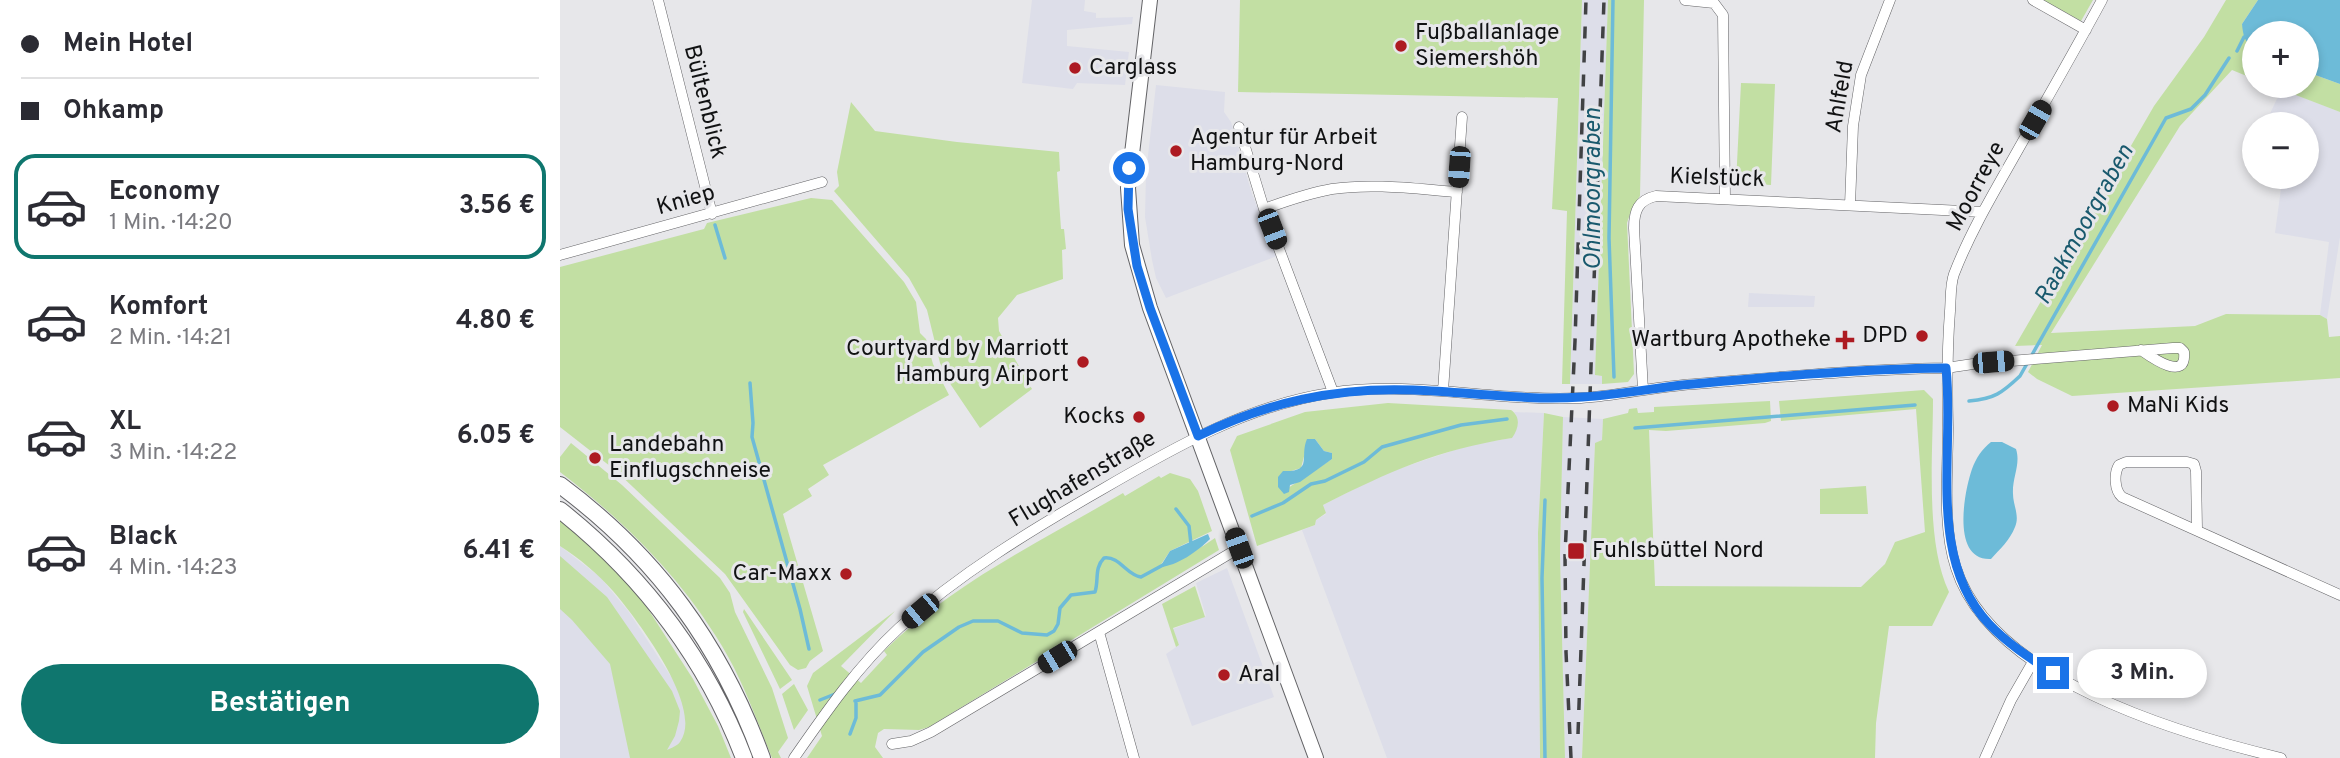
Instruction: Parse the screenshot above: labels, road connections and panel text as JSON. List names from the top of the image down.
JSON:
{
  "streets": {
    "street": [
      "Ahlfeld",
      "Bültenblick",
      "Kielstück",
      "Moorreye",
      "Kniep",
      "Flughafenstraße"
    ]
  },
  "crossings": [
    ["Ahlfeld", "Kielstück"],
    ["Bültenblick", "Kniep"],
    ["Kielstück", "Moorreye"],
    ["Kielstück", "Flughafenstraße"],
    ["Moorreye", "Flughafenstraße"]
  ],
  "water": ["Ohlmoorgraben", "Raakmoorgraben"],
  "places": {
    "other": [
      "Fußballanlage Siemershöh",
      "Carglass",
      "Agentur für Arbeit Hamburg-Nord",
      "DPD",
      "Courtyard by Marriott Hamburg Airport",
      "MaNi Kids",
      "Kocks",
      "Landebahn Einflugschneise",
      "Car-Maxx",
      "Aral"
    ],
    "health": ["Wartburg Apotheke"],
    "transit": ["Fuhlsbüttel Nord"]
  },
  "page": {
    "banner": ["Mein Hotel", "Ohkamp"],
    "map_buttons": ["+", "−"],
    "list": [
      {
        "name": "Economy",
        "note": "1 Min. · 14:20",
        "value": "3.56 €"
      },
      {
        "name": "Komfort",
        "note": "2 Min. · 14:21",
        "value": "4.80 €"
      },
      {
        "name": "XL",
        "note": "3 Min. · 14:22",
        "value": "6.05 €"
      },
      {
        "name": "Black",
        "note": "4 Min. · 14:23",
        "value": "6.41 €"
      }
    ],
    "bubble": "3 Min.",
    "buttons": "Bestätigen"
  }
}
